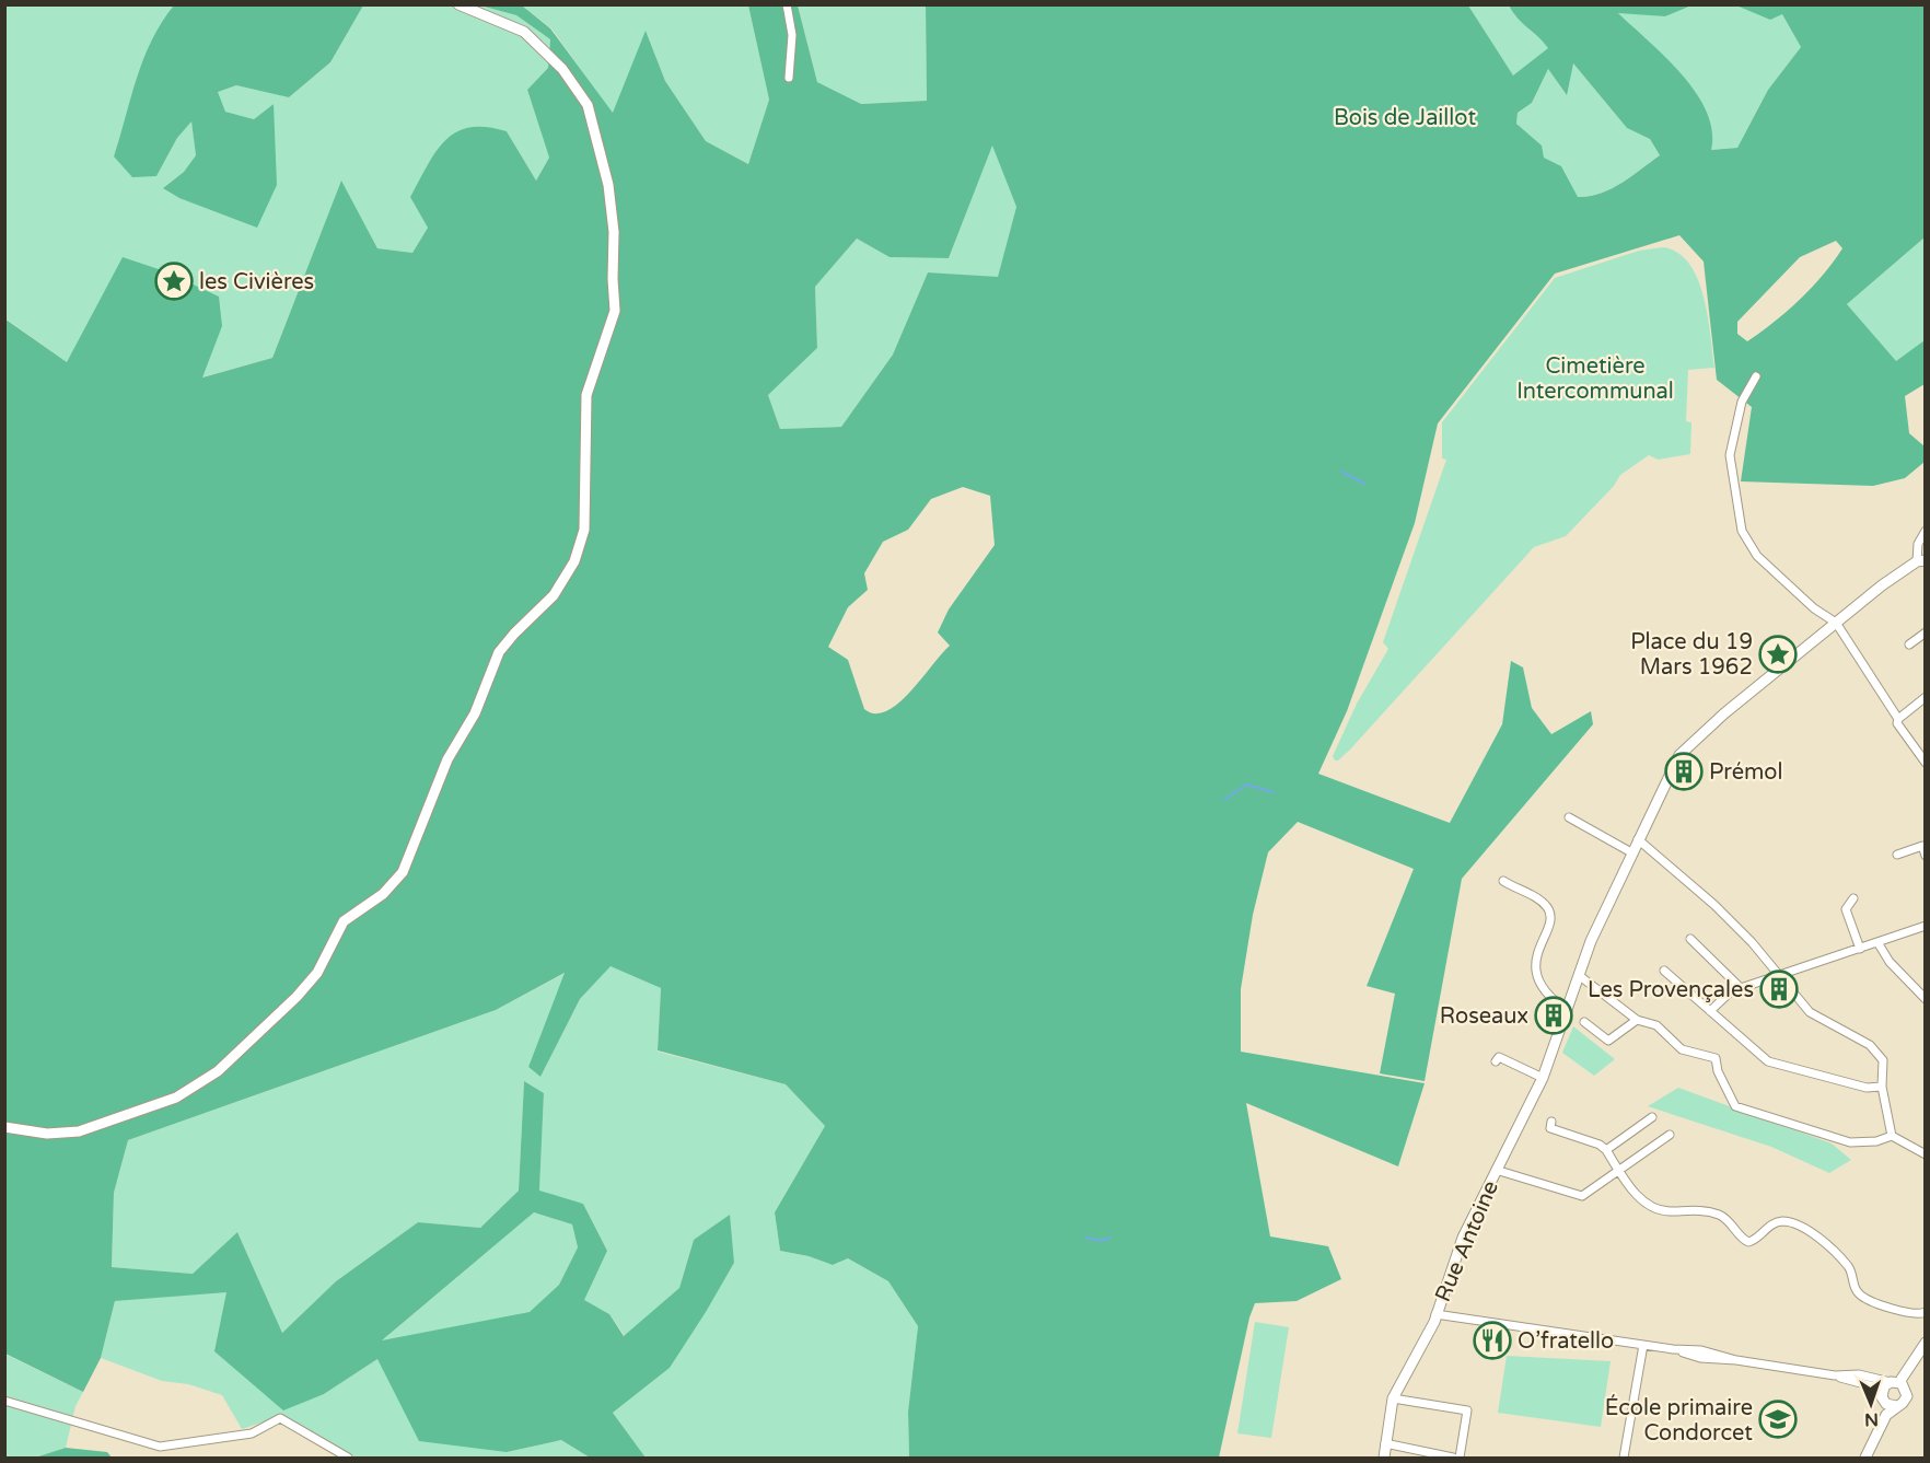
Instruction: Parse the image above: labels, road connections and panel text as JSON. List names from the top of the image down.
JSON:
{
  "streets": {
    "street": ["Rue Antoine"]
  },
  "parks": ["Bois de Jaillot", "Cimetière Intercommunal"],
  "places": {
    "place": ["les Civières", "Place du 19 Mars 1962"],
    "building": ["Prémol", "Les Provençales", "Roseaux"],
    "restaurant": ["O’fratello"],
    "school or university": ["École primaire Condorcet"]
  },
  "north": "bottom"
}
